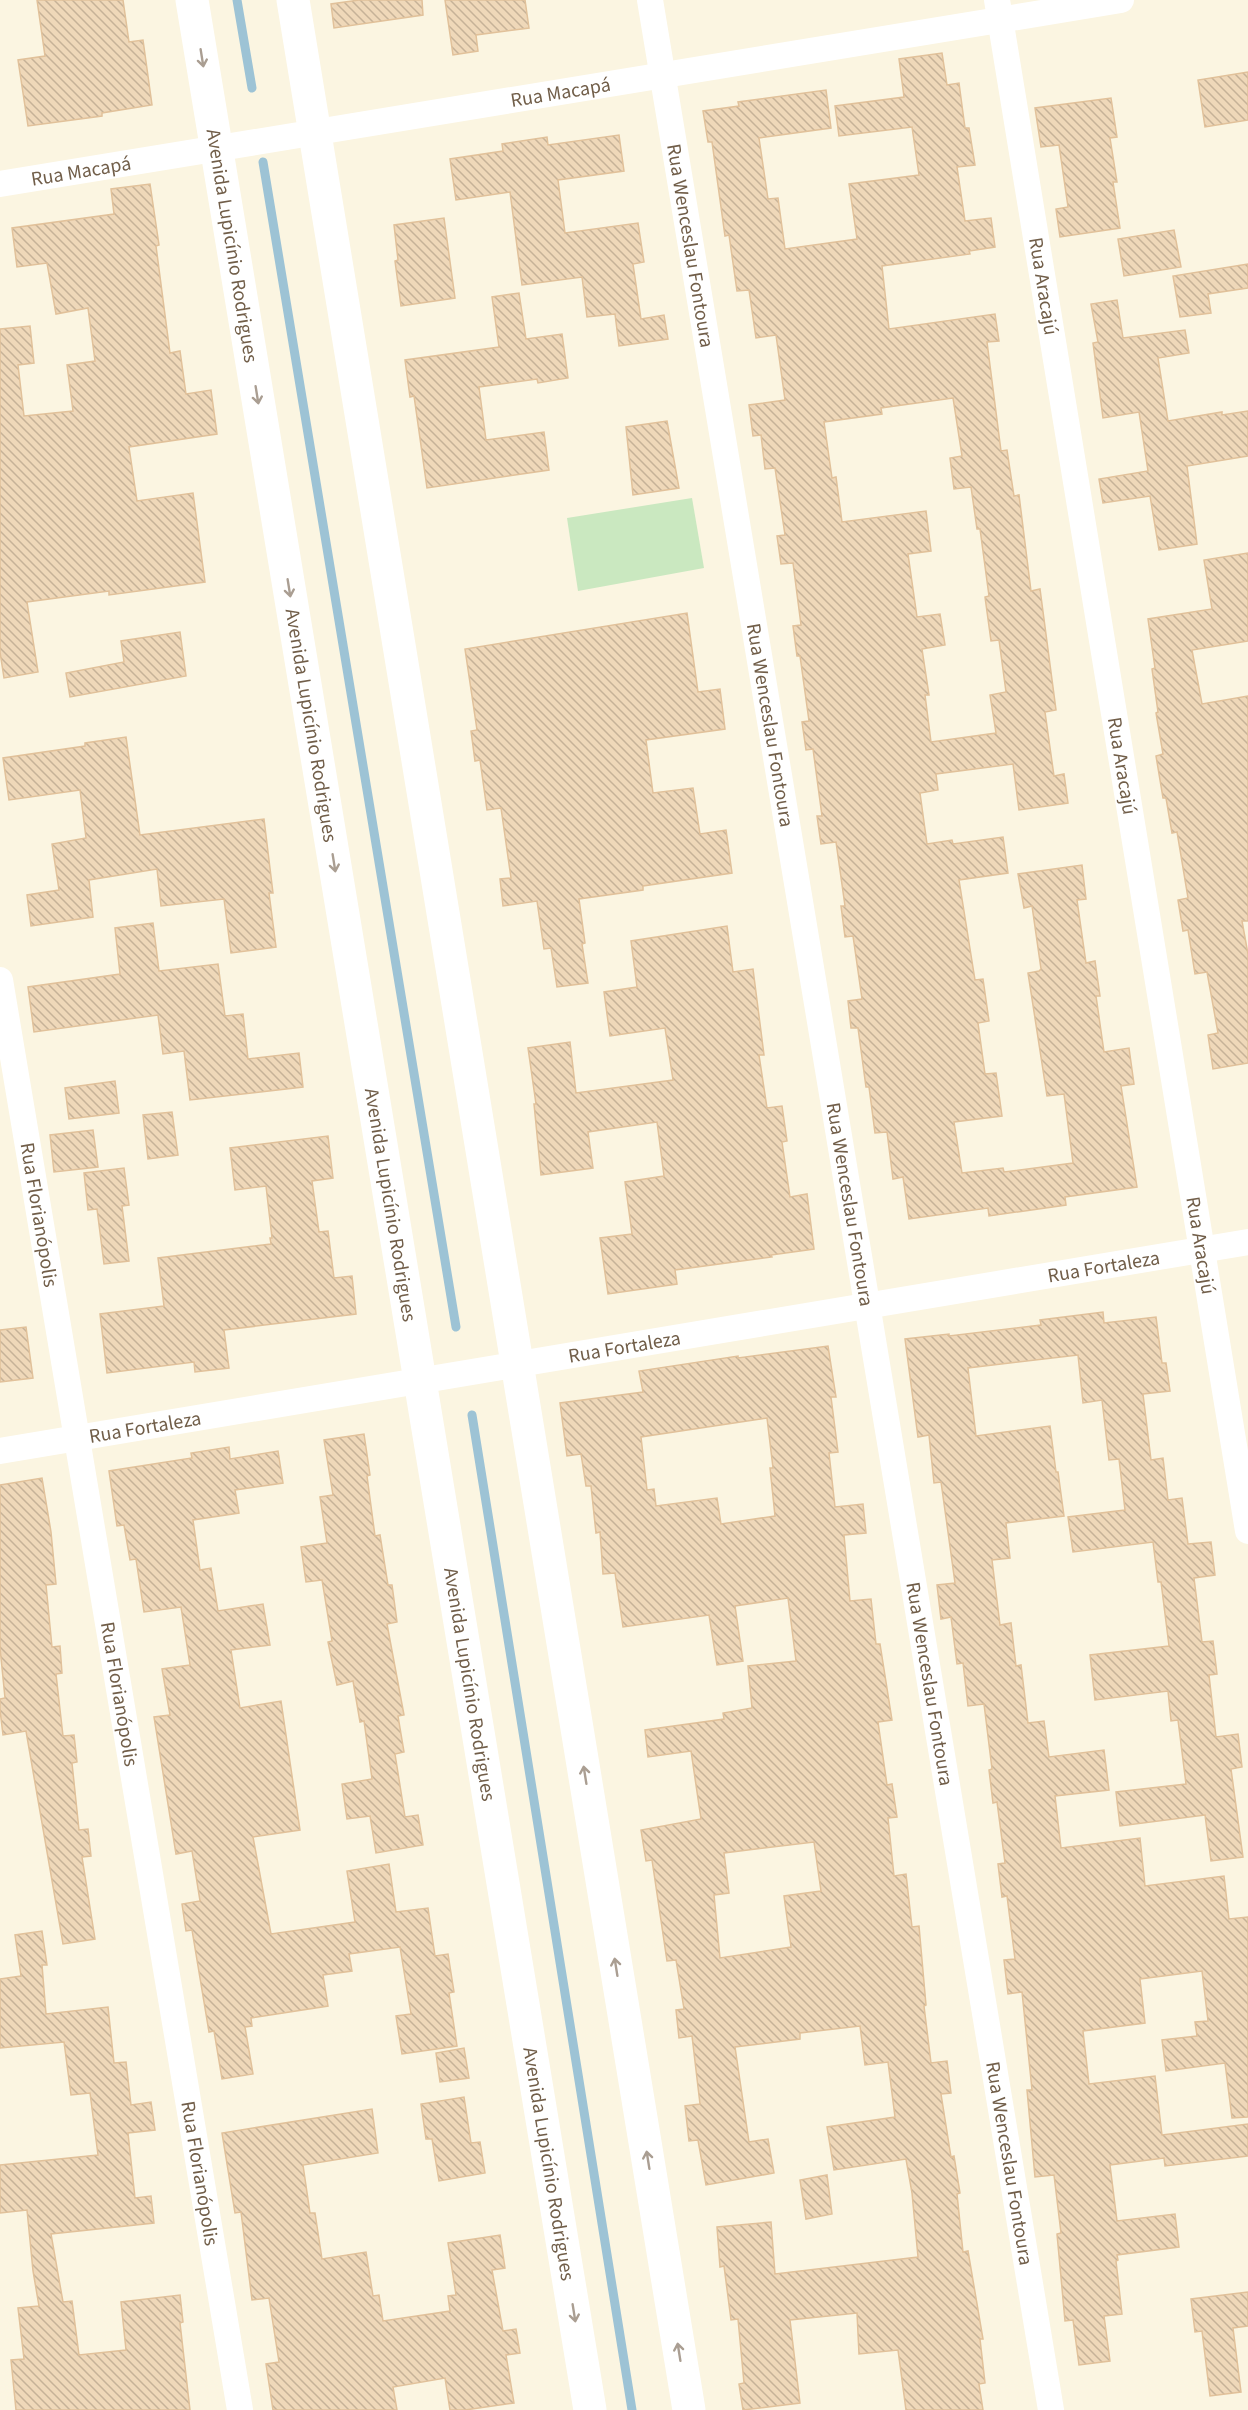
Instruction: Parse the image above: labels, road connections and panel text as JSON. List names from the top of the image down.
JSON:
{
  "streets": {
    "street": [
      "Rua Macapá",
      "Avenida Lupicínio Rodrigues",
      "Rua Wenceslau Fontoura",
      "Rua Aracajú",
      "Rua Florianópolis",
      "Rua Fortaleza"
    ]
  },
  "crossings": [
    ["Rua Macapá", "Avenida Lupicínio Rodrigues"],
    ["Rua Macapá", "Rua Wenceslau Fontoura"],
    ["Rua Macapá", "Rua Aracajú"],
    ["Avenida Lupicínio Rodrigues", "Rua Fortaleza"],
    ["Rua Wenceslau Fontoura", "Rua Fortaleza"],
    ["Rua Aracajú", "Rua Fortaleza"],
    ["Rua Florianópolis", "Rua Fortaleza"]
  ]
}
